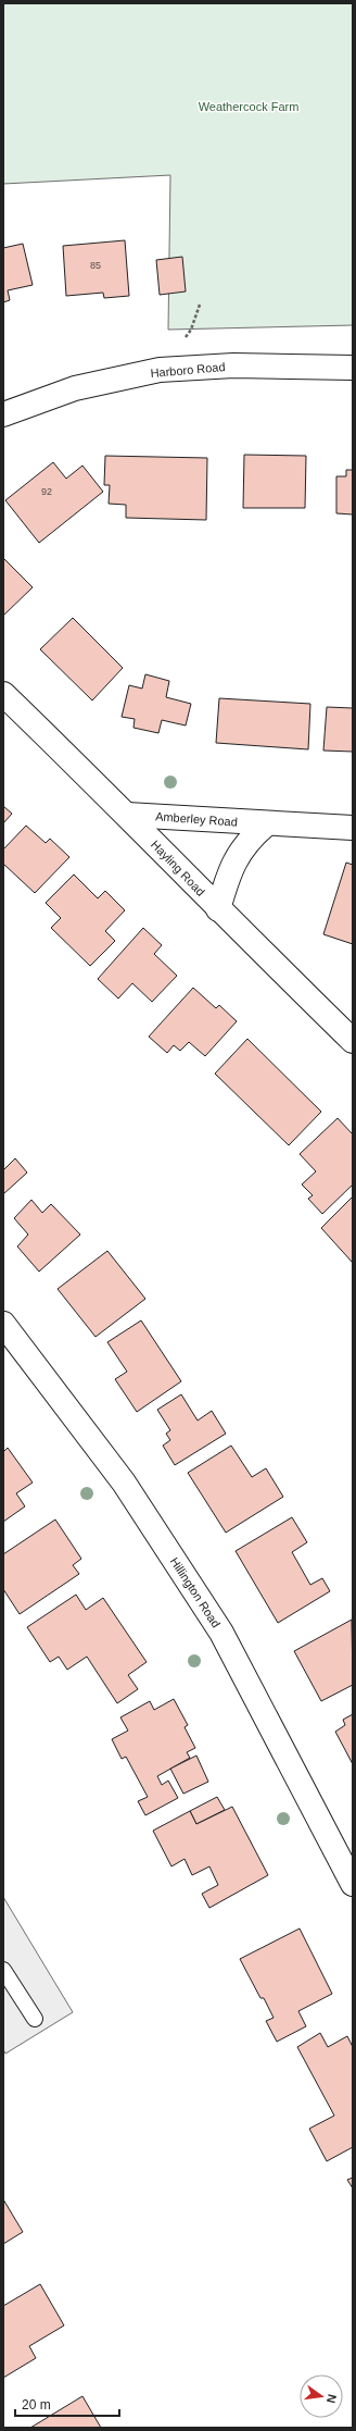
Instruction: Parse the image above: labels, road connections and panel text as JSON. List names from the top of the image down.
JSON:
{
  "streets": {
    "street": [
      "Harboro Road",
      "Amberley Road",
      "Hayling Road",
      "Hillington Road"
    ]
  },
  "crossings": [
    ["Amberley Road", "Hayling Road"]
  ],
  "parks": ["Weathercock Farm"],
  "house_numbers": ["85", "92"],
  "scale_bar": "20 m",
  "north": "right"
}
